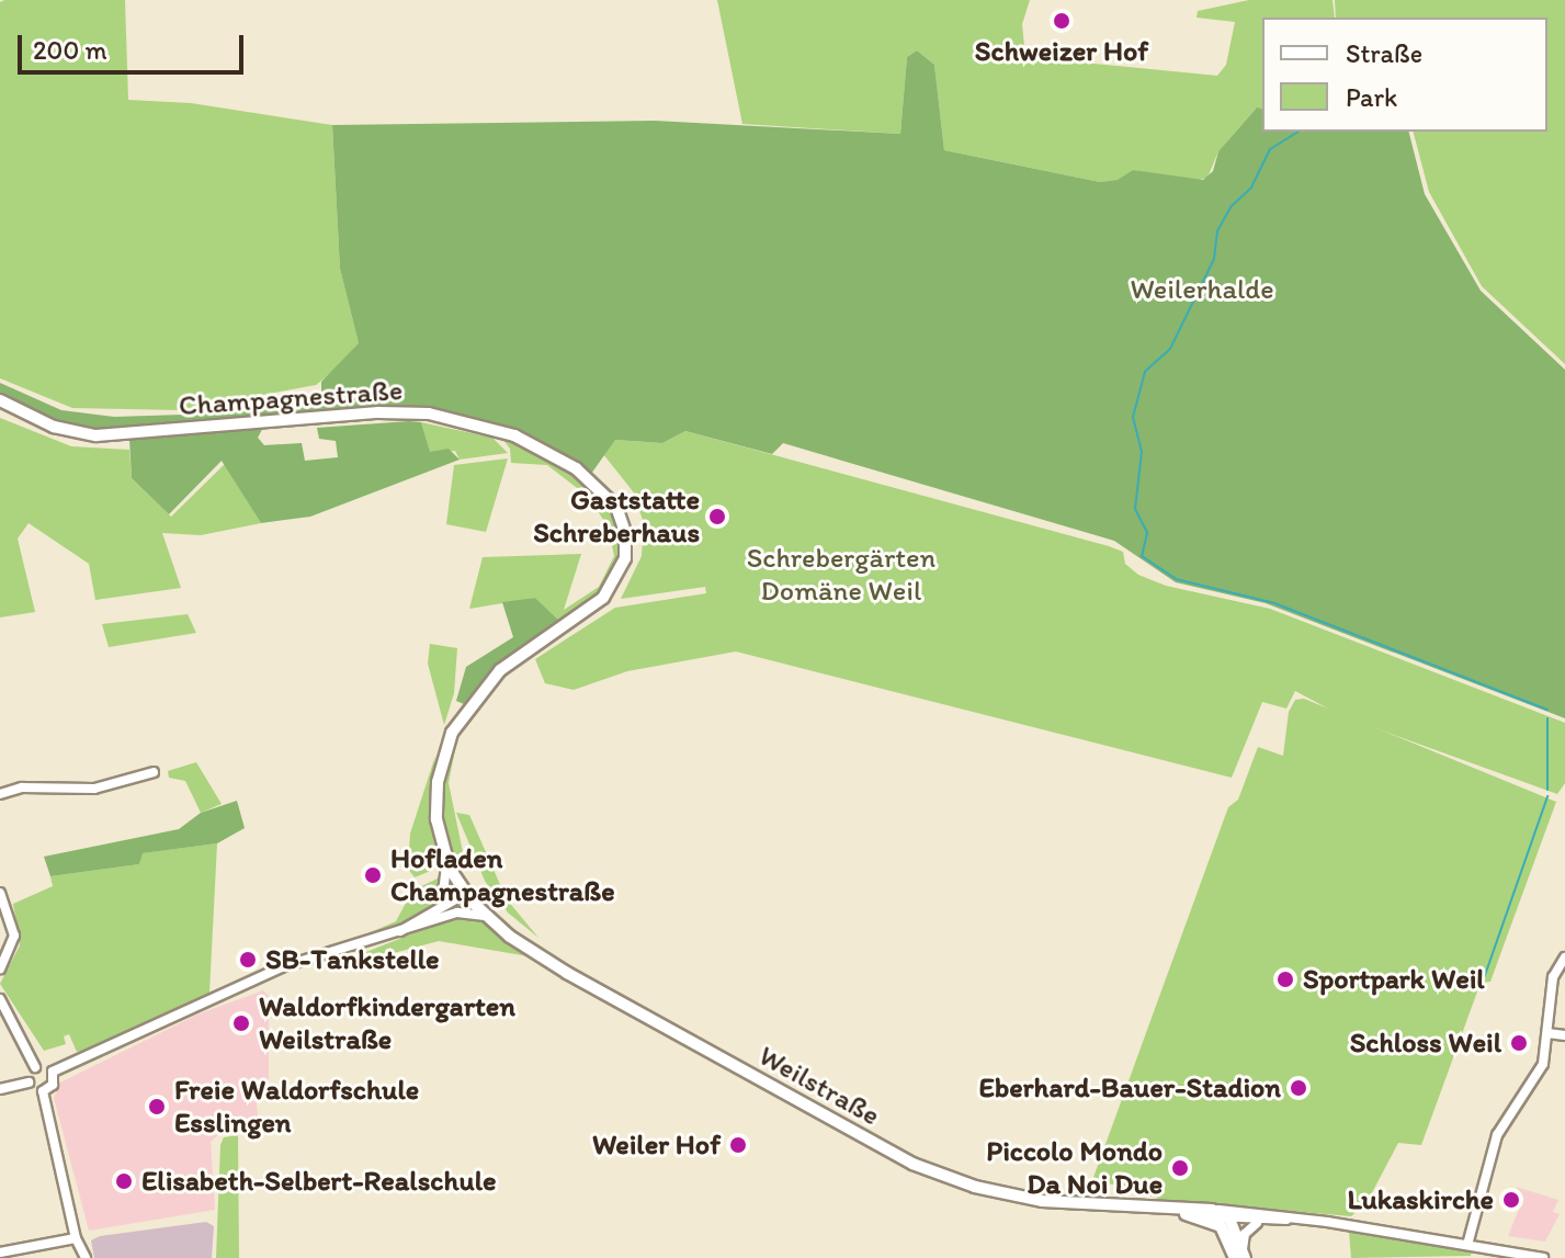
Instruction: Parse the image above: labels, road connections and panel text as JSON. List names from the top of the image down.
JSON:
{
  "streets": {
    "main road": ["Champagnestraße", "Weilstraße"]
  },
  "crossings": [
    ["Champagnestraße", "Weilstraße"]
  ],
  "parks": ["Weilerhalde", "Schrebergärten Domäne Weil"],
  "places": [
    "Schweizer Hof",
    "Gaststatte Schreberhaus",
    "Hofladen Champagnestraße",
    "SB-Tankstelle",
    "Sportpark Weil",
    "Waldorfkindergarten Weilstraße",
    "Schloss Weil",
    "Eberhard-Bauer-Stadion",
    "Freie Waldorfschule Esslingen",
    "Weiler Hof",
    "Piccolo Mondo Da Noi Due",
    "Elisabeth-Selbert-Realschule",
    "Lukaskirche"
  ],
  "legend": ["Straße", "Park"],
  "scale_bar": "200 m"
}
